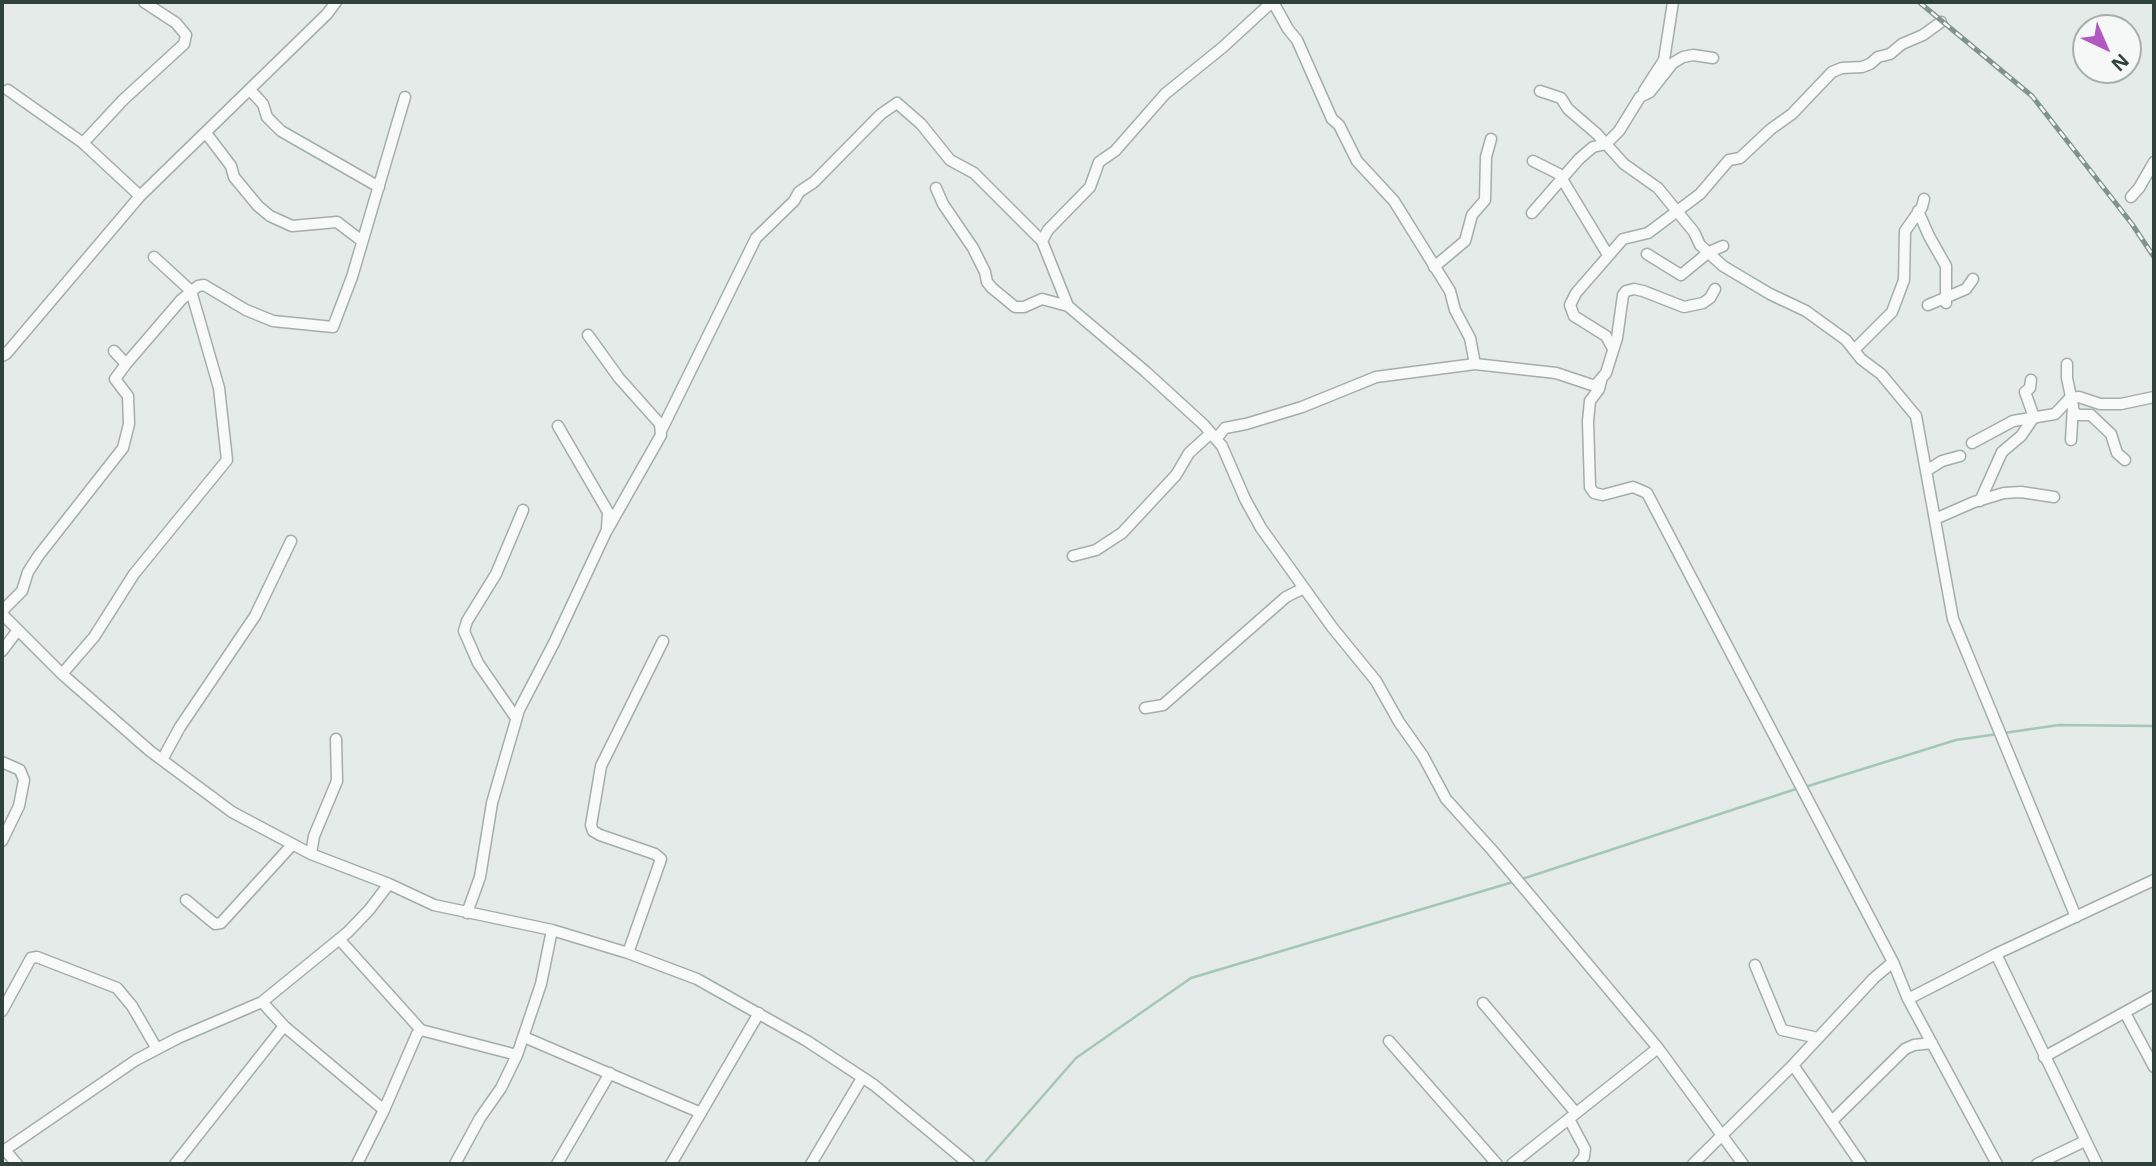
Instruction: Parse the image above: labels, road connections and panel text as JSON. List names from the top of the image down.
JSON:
{
  "north": "bottom right"
}
